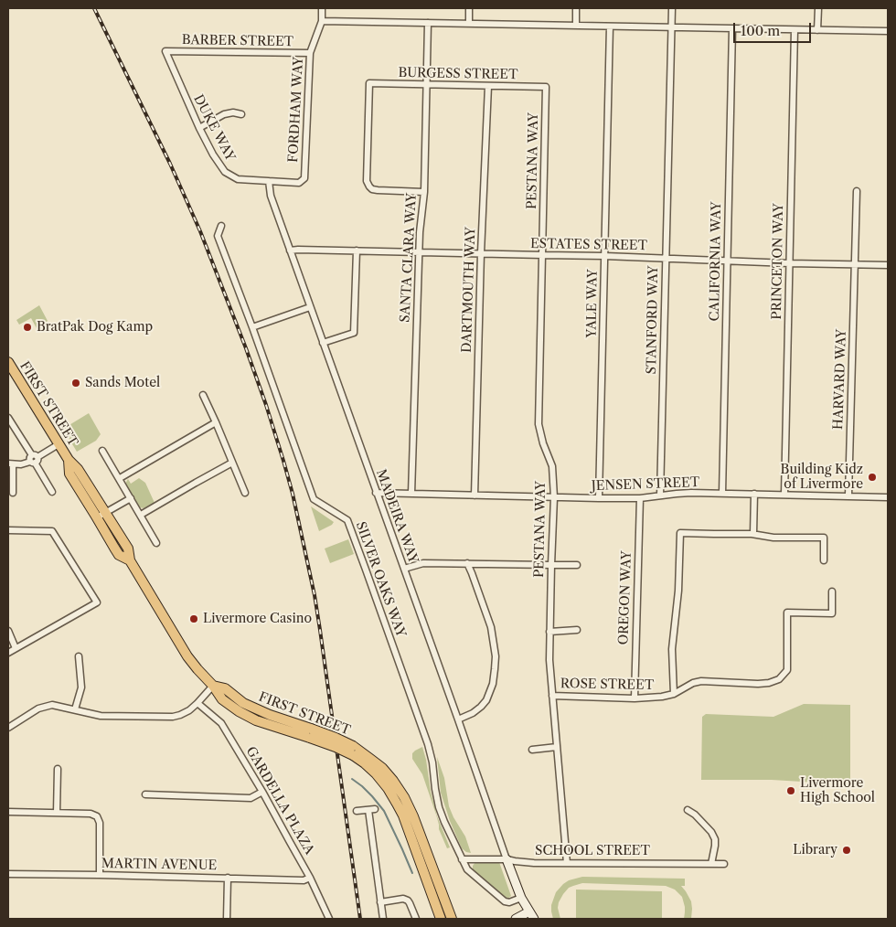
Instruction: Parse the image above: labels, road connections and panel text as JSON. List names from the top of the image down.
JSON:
{
  "streets": {
    "main road": ["FIRST STREET"],
    "street": [
      "BARBER STREET",
      "BURGESS STREET",
      "FORDHAM WAY",
      "DUKE WAY",
      "PESTANA WAY",
      "ESTATES STREET",
      "SANTA CLARA WAY",
      "CALIFORNIA WAY",
      "PRINCETON WAY",
      "DARTMOUTH WAY",
      "YALE WAY",
      "STANFORD WAY",
      "HARVARD WAY",
      "JENSEN STREET",
      "MADEIRA WAY",
      "SILVER OAKS WAY",
      "OREGON WAY",
      "ROSE STREET",
      "GARDELLA PLAZA",
      "SCHOOL STREET",
      "MARTIN AVENUE"
    ]
  },
  "crossings": [
    ["BARBER STREET", "FORDHAM WAY"],
    ["BARBER STREET", "DUKE WAY"],
    ["BURGESS STREET", "PESTANA WAY"],
    ["BURGESS STREET", "SANTA CLARA WAY"],
    ["BURGESS STREET", "DARTMOUTH WAY"],
    ["FORDHAM WAY", "DUKE WAY"],
    ["FORDHAM WAY", "MADEIRA WAY"],
    ["DUKE WAY", "MADEIRA WAY"],
    ["PESTANA WAY", "ESTATES STREET"],
    ["PESTANA WAY", "JENSEN STREET"],
    ["PESTANA WAY", "ROSE STREET"],
    ["PESTANA WAY", "SCHOOL STREET"],
    ["ESTATES STREET", "SANTA CLARA WAY"],
    ["ESTATES STREET", "CALIFORNIA WAY"],
    ["ESTATES STREET", "PRINCETON WAY"],
    ["ESTATES STREET", "DARTMOUTH WAY"],
    ["ESTATES STREET", "YALE WAY"],
    ["ESTATES STREET", "STANFORD WAY"],
    ["ESTATES STREET", "HARVARD WAY"],
    ["ESTATES STREET", "MADEIRA WAY"],
    ["SANTA CLARA WAY", "JENSEN STREET"],
    ["CALIFORNIA WAY", "JENSEN STREET"],
    ["PRINCETON WAY", "JENSEN STREET"],
    ["DARTMOUTH WAY", "JENSEN STREET"],
    ["YALE WAY", "JENSEN STREET"],
    ["STANFORD WAY", "JENSEN STREET"],
    ["HARVARD WAY", "JENSEN STREET"],
    ["JENSEN STREET", "MADEIRA WAY"],
    ["JENSEN STREET", "OREGON WAY"],
    ["MADEIRA WAY", "SCHOOL STREET"],
    ["SILVER OAKS WAY", "SCHOOL STREET"],
    ["OREGON WAY", "ROSE STREET"],
    ["GARDELLA PLAZA", "MARTIN AVENUE"]
  ],
  "places": [
    "BratPak Dog Kamp",
    "Sands Motel",
    "Building Kidz of Livermore",
    "Livermore Casino",
    "Livermore High School",
    "Library"
  ],
  "scale_bar": "100 m"
}
